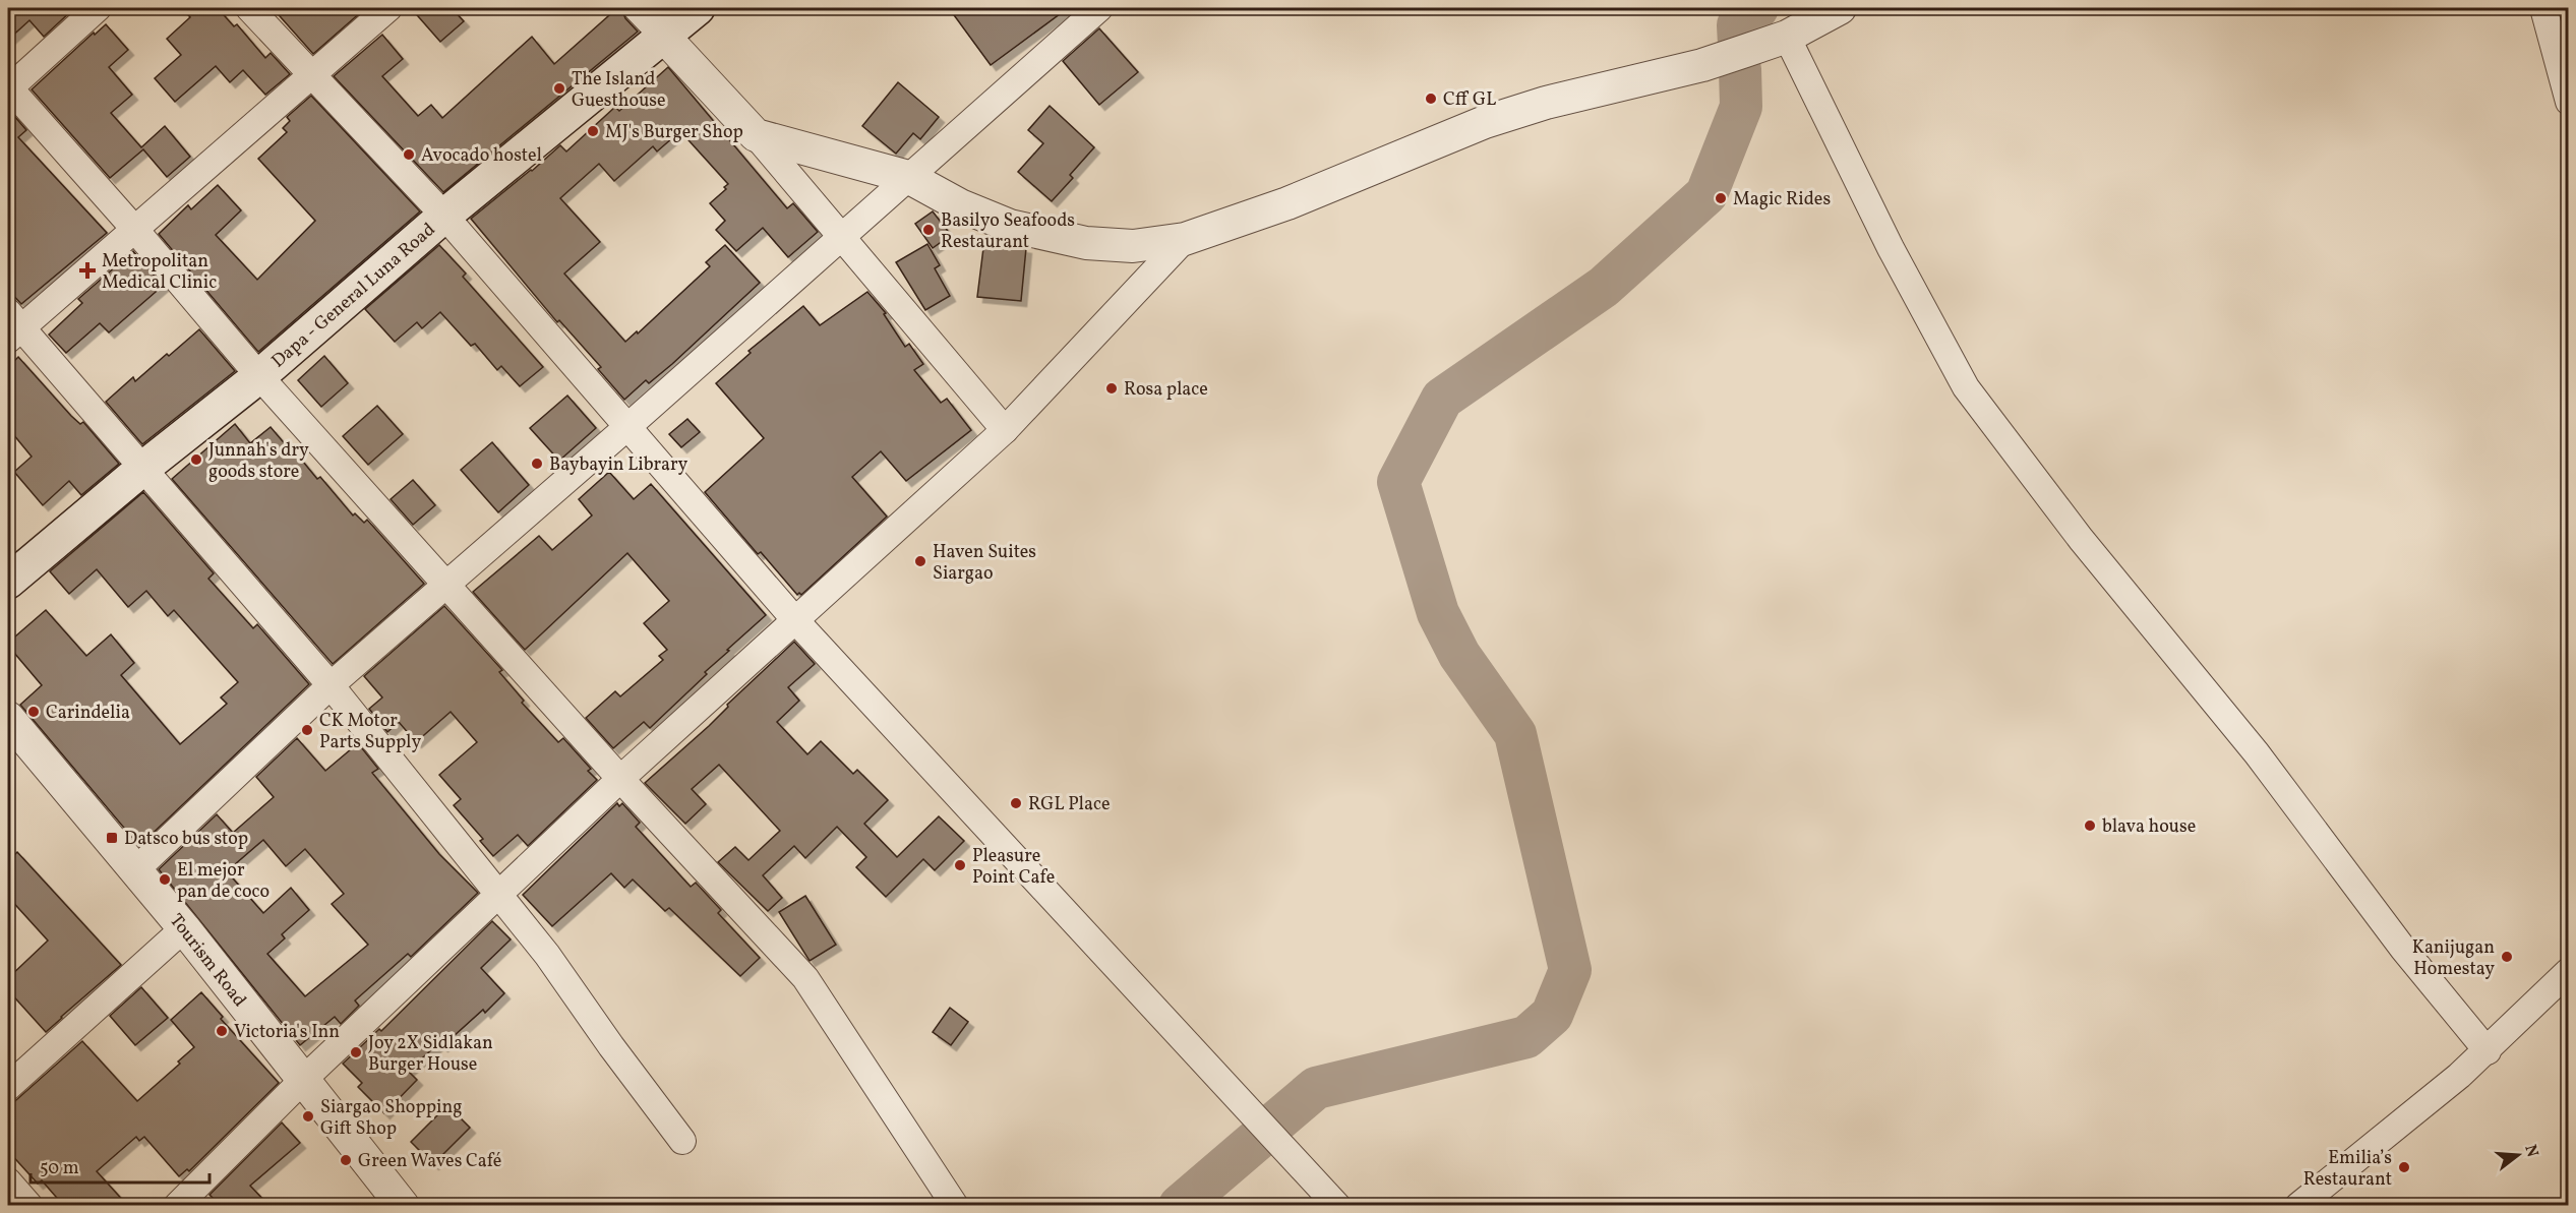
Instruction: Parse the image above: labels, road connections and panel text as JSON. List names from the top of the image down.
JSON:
{
  "streets": {
    "main road": ["Dapa - General Luna Road"],
    "street": ["Tourism Road"]
  },
  "places": {
    "other": [
      "The Island Guesthouse",
      "Cff GL",
      "MJ's Burger Shop",
      "Avocado hostel",
      "Magic Rides",
      "Basilyo Seafoods Restaurant",
      "Rosa place",
      "Junnah's dry goods store",
      "Baybayin Library",
      "Haven Suites Siargao",
      "Carindelia",
      "CK Motor Parts Supply",
      "RGL Place",
      "blava house",
      "Pleasure Point Cafe",
      "El mejor pan de coco",
      "Kanijugan Homestay",
      "Victoria's Inn",
      "Joy 2X Sidlakan Burger House",
      "Siargao Shopping Gift Shop",
      "Green Waves Café",
      "Emilia’s Restaurant"
    ],
    "health": ["Metropolitan Medical Clinic"],
    "transit": ["Datsco bus stop"]
  },
  "scale_bar": "50 m",
  "north": "right"
}
